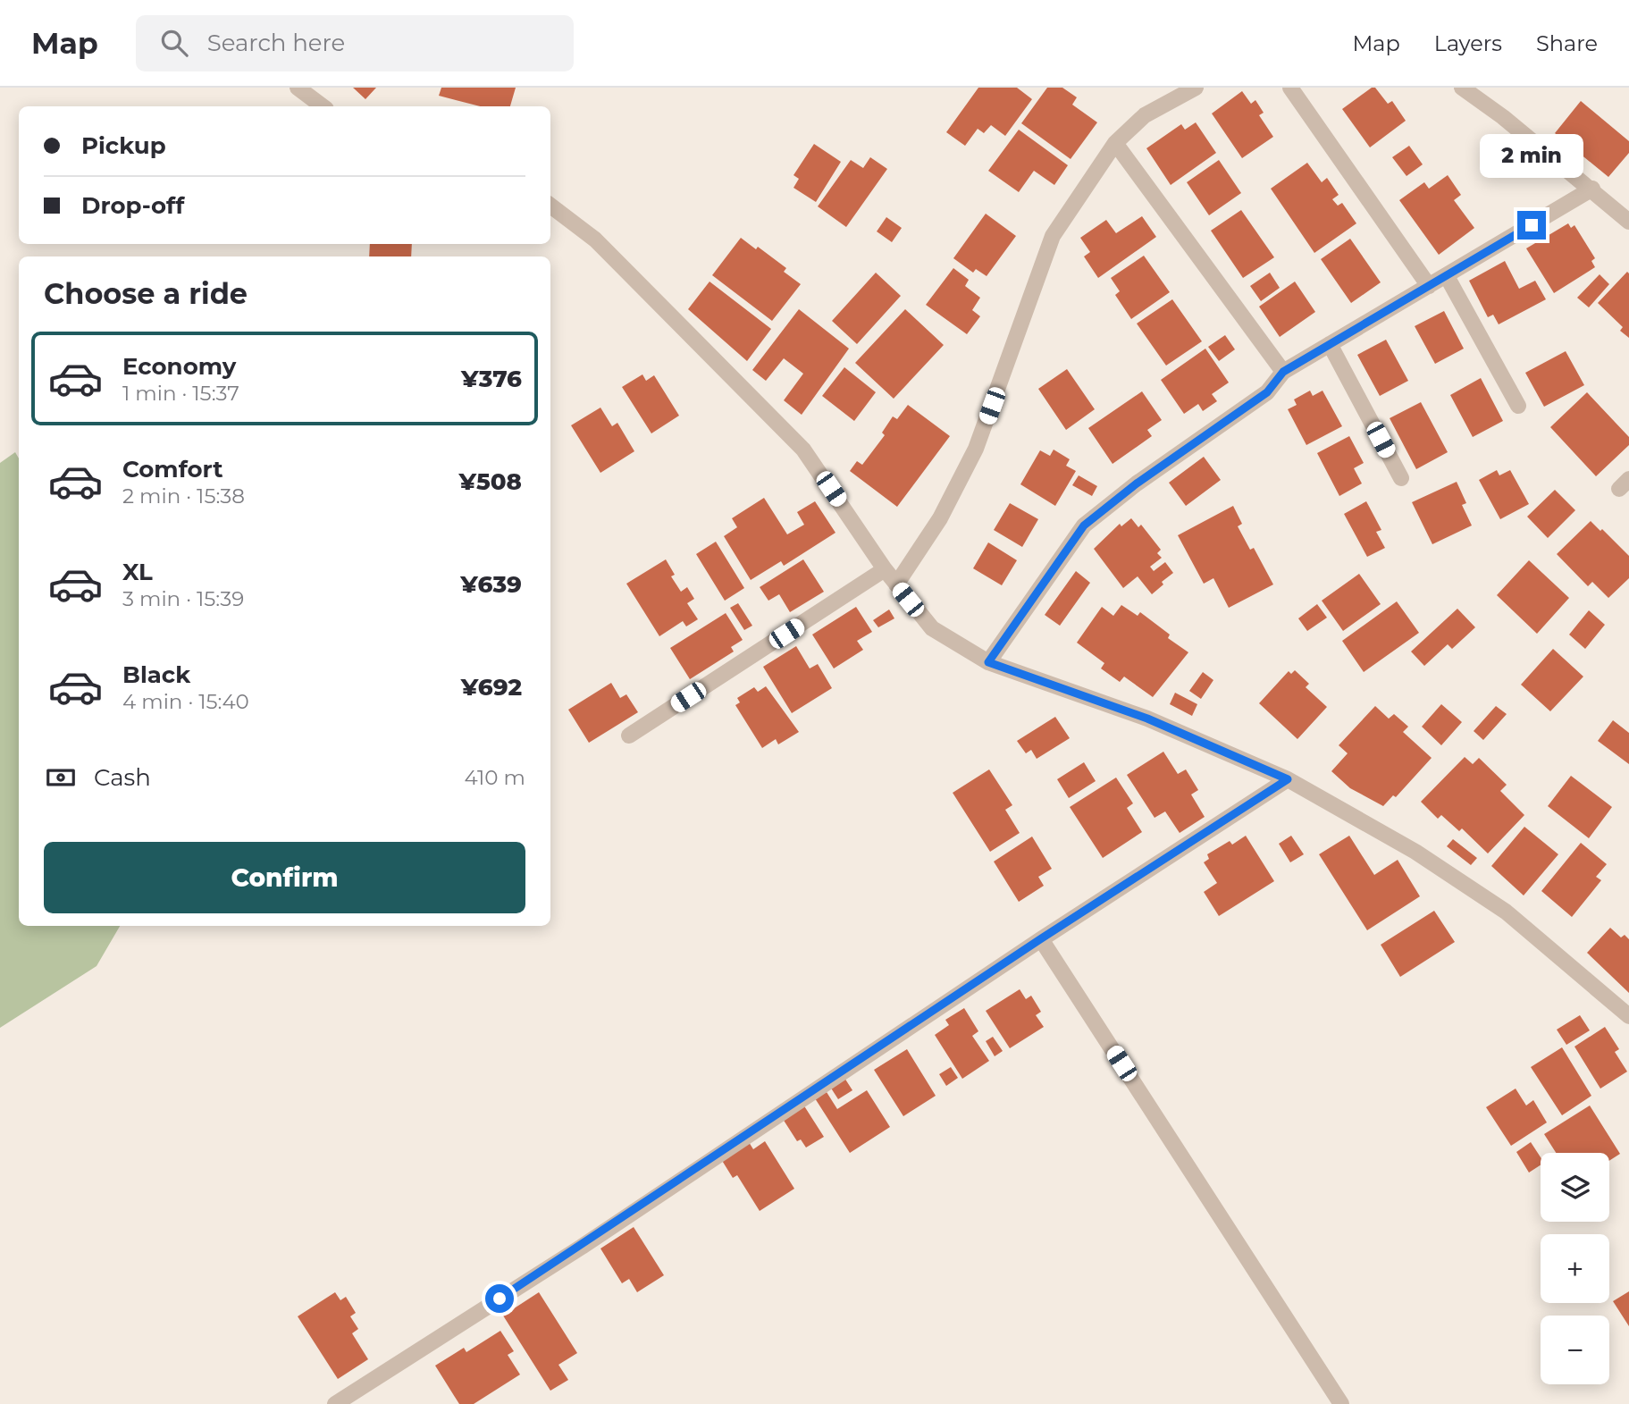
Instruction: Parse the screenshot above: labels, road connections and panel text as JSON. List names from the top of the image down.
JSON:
{
  "page": {
    "header": "Map",
    "search": "Search here",
    "nav": ["Map", "Layers", "Share"],
    "banner": ["Pickup", "Drop-off"],
    "bubble": "2 min",
    "heading": "Choose a ride",
    "list": [
      {
        "name": "Economy",
        "note": "1 min · 15:37",
        "value": "¥376"
      },
      {
        "name": "Comfort",
        "note": "2 min · 15:38",
        "value": "¥508"
      },
      {
        "name": "XL",
        "note": "3 min · 15:39",
        "value": "¥639"
      },
      {
        "name": "Black",
        "note": "4 min · 15:40",
        "value": "¥692"
      }
    ],
    "pay": ["Cash", "410 m"],
    "buttons": "Confirm",
    "map_buttons": ["+", "−"]
  }
}
